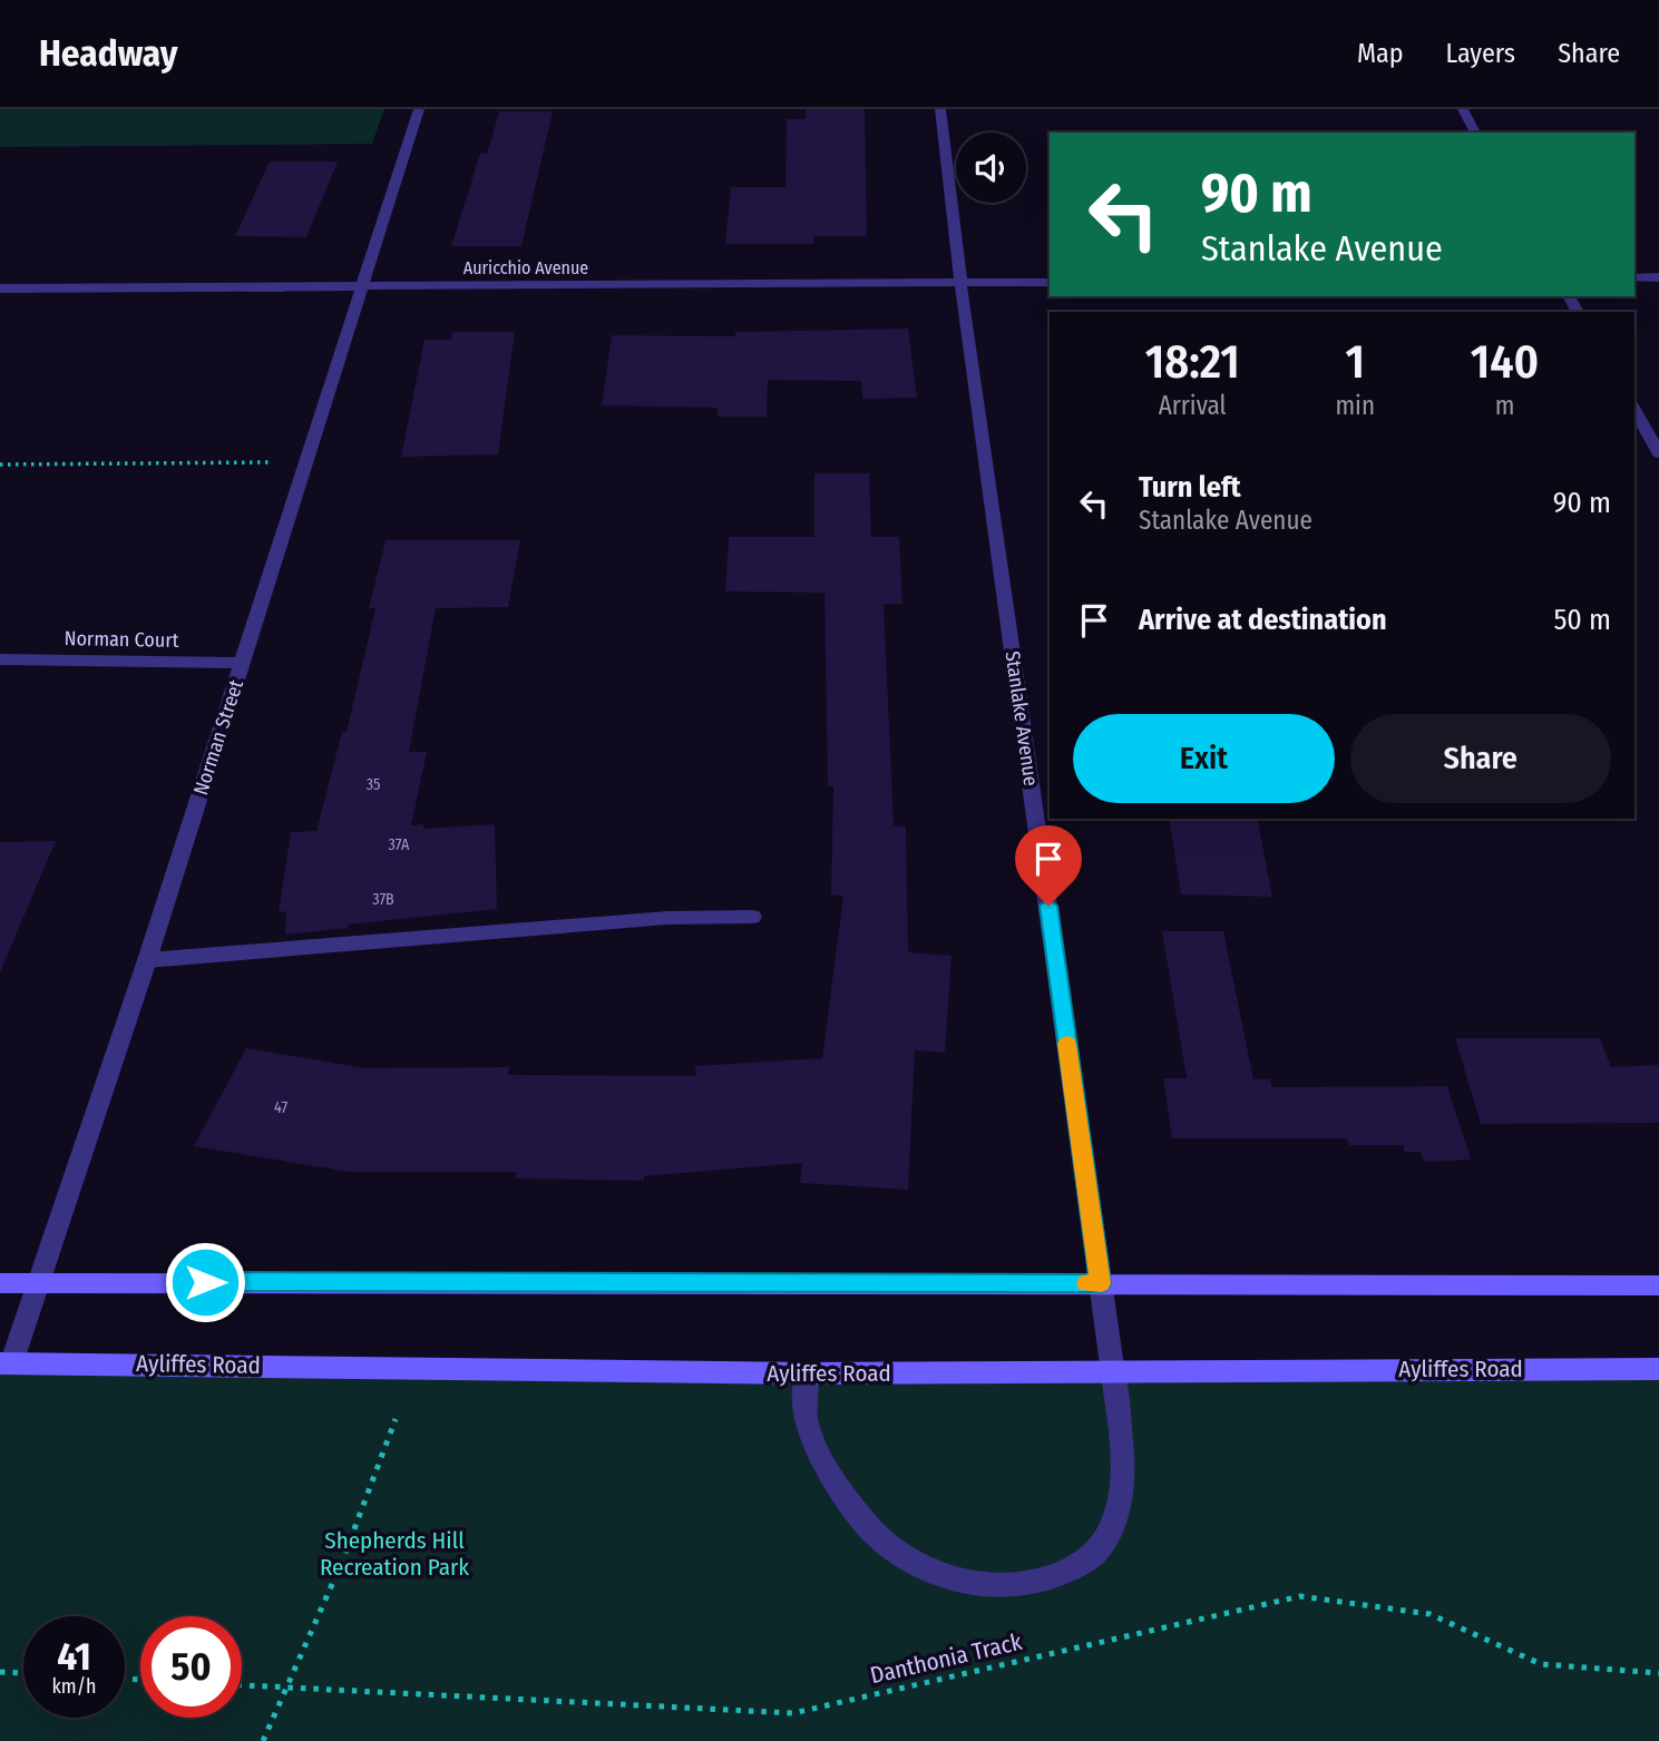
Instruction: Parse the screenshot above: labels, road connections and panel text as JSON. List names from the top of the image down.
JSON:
{
  "streets": {
    "main road": ["Ayliffes Road"],
    "street": [
      "Auricchio Avenue",
      "Norman Court",
      "Stanlake Avenue",
      "Norman Street"
    ],
    "path": ["Danthonia Track"]
  },
  "crossings": [
    ["Auricchio Avenue", "Stanlake Avenue"],
    ["Auricchio Avenue", "Norman Street"],
    ["Norman Court", "Norman Street"],
    ["Stanlake Avenue", "Ayliffes Road"],
    ["Norman Street", "Ayliffes Road"]
  ],
  "parks": ["Shepherds Hill Recreation Park"],
  "house_numbers": [
    "35",
    "37A",
    "37B",
    "47"
  ],
  "page": {
    "header": "Headway",
    "nav": ["Map", "Layers", "Share"],
    "turn": ["90 m", "Stanlake Avenue"],
    "eta": [
      "18:21",
      "Arrival",
      "1",
      "min",
      "140",
      "m"
    ],
    "list": [
      {
        "name": "Turn left",
        "note": "Stanlake Avenue",
        "value": "90 m"
      },
      {
        "name": "Arrive at destination",
        "value": "50 m"
      }
    ],
    "buttons": ["Exit", "Share"],
    "speed": "41 km/h",
    "limit": "50"
  }
}
